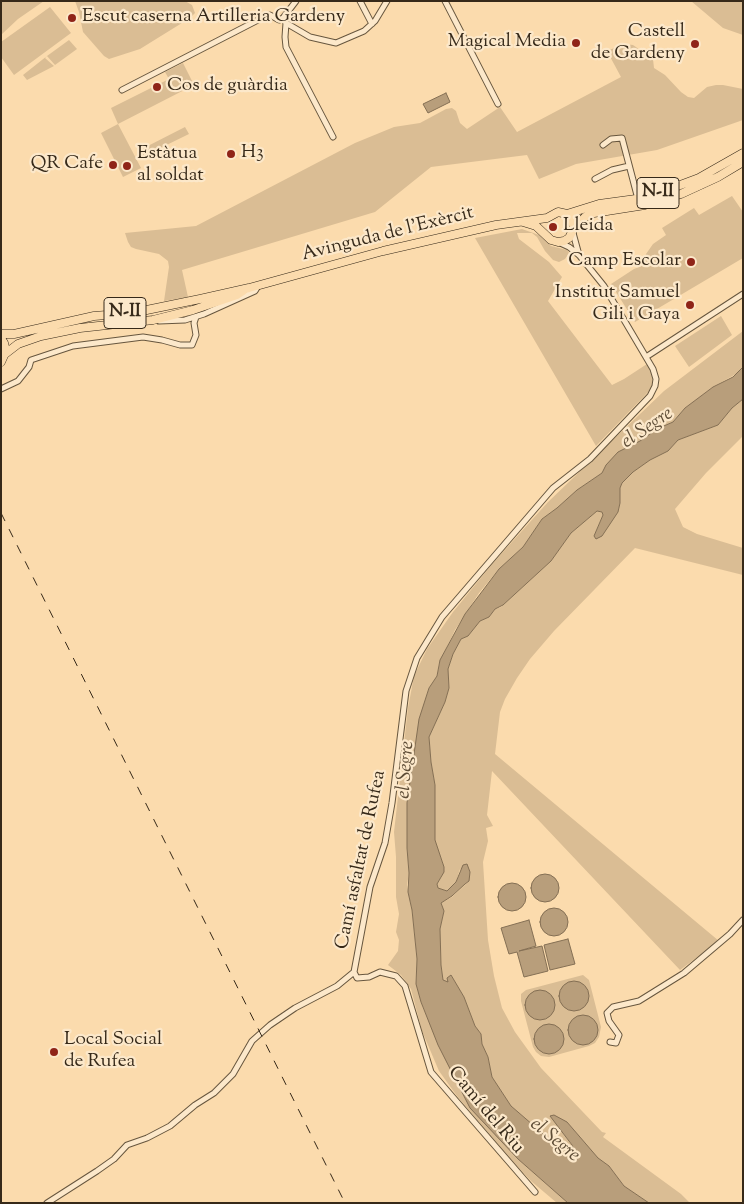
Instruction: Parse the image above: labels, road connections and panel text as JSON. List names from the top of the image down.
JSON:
{
  "streets": {
    "main road": ["N-II", "Avinguda de l'Exèrcit"],
    "street": ["Camí asfaltat de Rufea", "Camí del Riu"]
  },
  "crossings": [
    ["N-II", "Avinguda de l'Exèrcit"],
    ["Camí asfaltat de Rufea", "Camí del Riu"]
  ],
  "water": ["el Segre"],
  "places": [
    "Escut caserna Artilleria Gardeny",
    "Magical Media",
    "Castell de Gardeny",
    "Cos de guàrdia",
    "H3",
    "QR Cafe",
    "Estàtua al soldat",
    "Lleida",
    "Camp Escolar",
    "Institut Samuel Gili i Gaya",
    "Local Social de Rufea"
  ]
}
